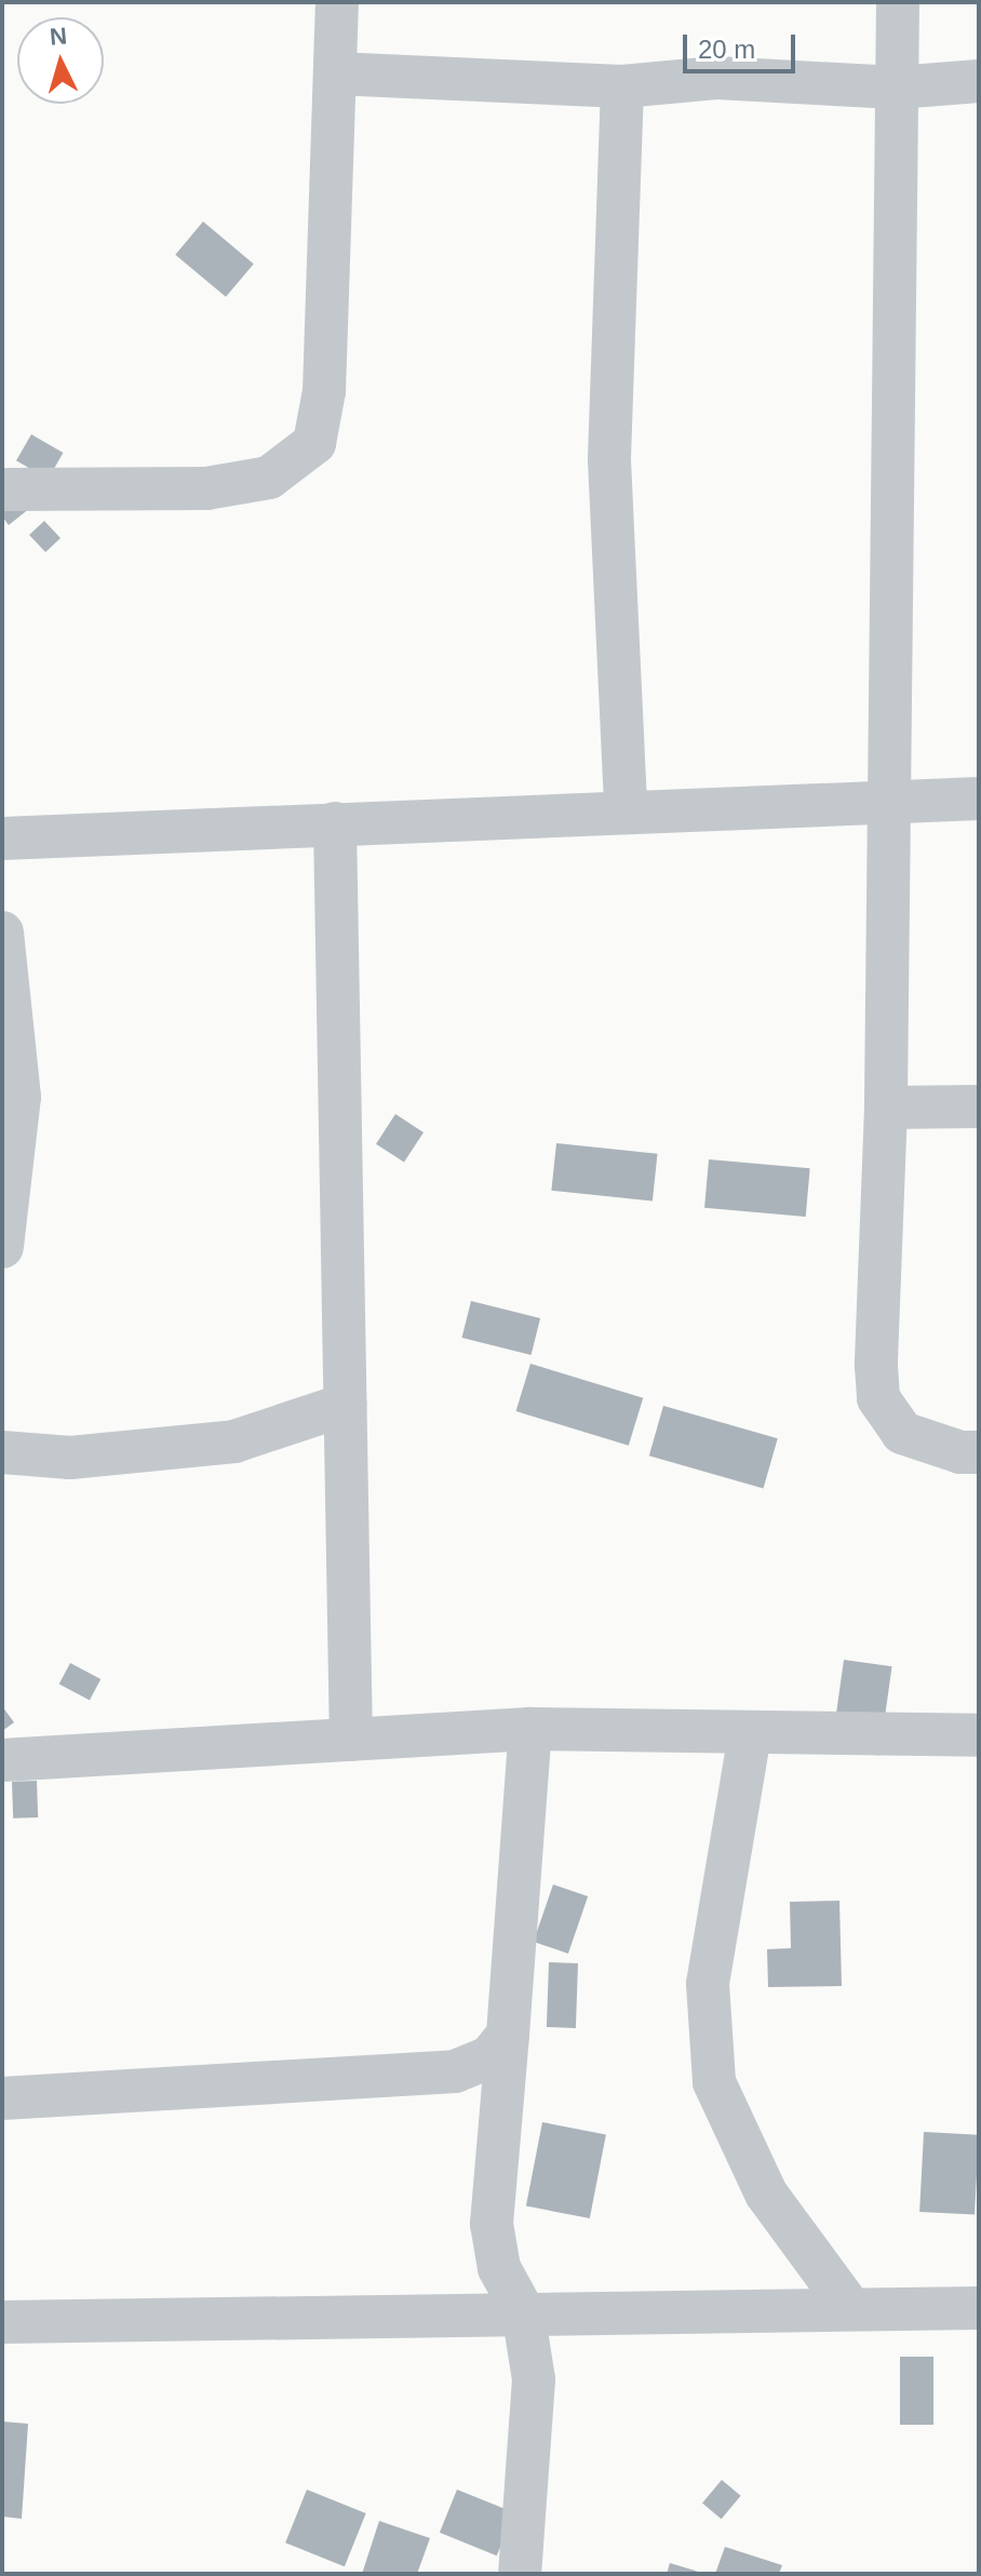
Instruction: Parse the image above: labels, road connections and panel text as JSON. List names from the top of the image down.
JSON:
{
  "scale_bar": "20 m",
  "north": "top"
}
